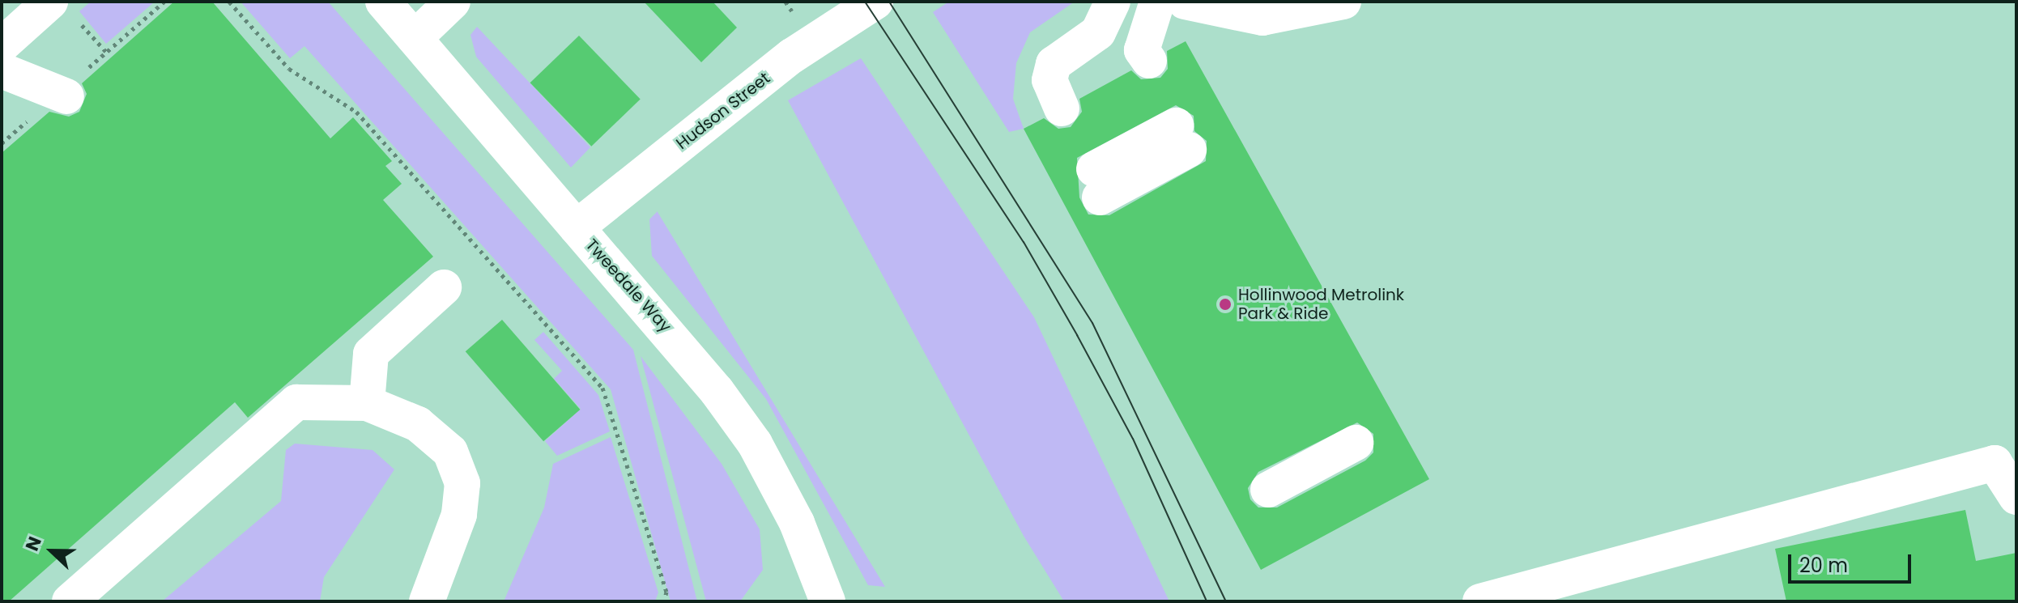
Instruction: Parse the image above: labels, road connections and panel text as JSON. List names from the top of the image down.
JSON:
{
  "streets": {
    "street": ["Hudson Street", "Tweedale Way"]
  },
  "crossings": [
    ["Hudson Street", "Tweedale Way"]
  ],
  "places": ["Hollinwood Metrolink Park & Ride"],
  "scale_bar": "20 m",
  "north": "left"
}
